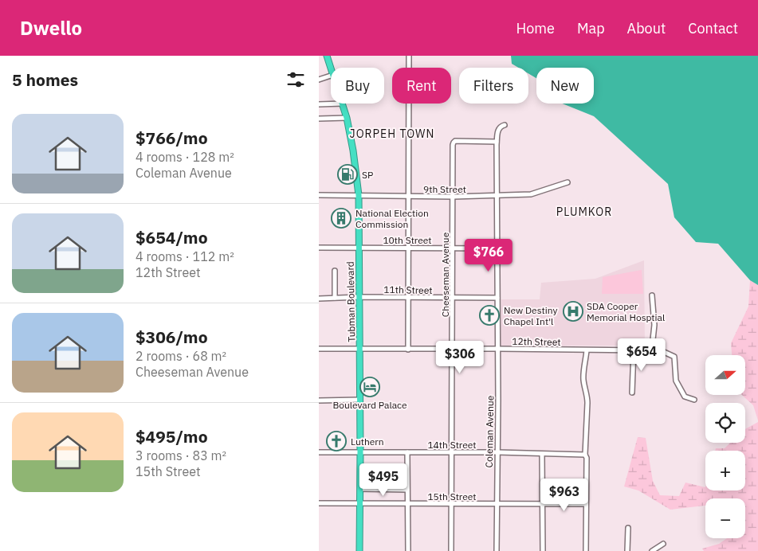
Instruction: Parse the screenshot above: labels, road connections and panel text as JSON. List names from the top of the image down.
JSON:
{
  "streets": {
    "highway": ["Tubman Boulevard"],
    "street": [
      "9th Street",
      "10th Street",
      "Cheeseman Avenue",
      "11th Street",
      "12th Street",
      "Coleman Avenue",
      "14th Street",
      "15th Street"
    ]
  },
  "crossings": [
    ["9th Street", "Cheeseman Avenue"],
    ["9th Street", "Tubman Boulevard"],
    ["9th Street", "Coleman Avenue"],
    ["10th Street", "Cheeseman Avenue"],
    ["10th Street", "Tubman Boulevard"],
    ["10th Street", "Coleman Avenue"],
    ["Cheeseman Avenue", "11th Street"],
    ["Cheeseman Avenue", "12th Street"],
    ["Cheeseman Avenue", "Coleman Avenue"],
    ["Cheeseman Avenue", "14th Street"],
    ["Cheeseman Avenue", "15th Street"],
    ["11th Street", "Tubman Boulevard"],
    ["11th Street", "Coleman Avenue"],
    ["Tubman Boulevard", "12th Street"],
    ["Tubman Boulevard", "14th Street"],
    ["Tubman Boulevard", "15th Street"],
    ["12th Street", "Coleman Avenue"],
    ["Coleman Avenue", "14th Street"],
    ["Coleman Avenue", "15th Street"]
  ],
  "districts": ["JORPEH TOWN", "PLUMKOR"],
  "places": {
    "fuel station": ["SP"],
    "building": ["National Election Commission"],
    "hospital": ["SDA Cooper Memorial Hosptial"],
    "church": ["New Destiny Chapel Int'l", "Luthern"],
    "hotel": ["Boulevard Palace"]
  },
  "north": "right",
  "page": {
    "header": "Dwello",
    "nav": [
      "Home",
      "Map",
      "About",
      "Contact"
    ],
    "heading": "5 homes",
    "chip": [
      "Buy",
      "Rent",
      "Filters",
      "New"
    ],
    "list": [
      {
        "name": "$766/mo",
        "note": "4 rooms · 128 m² · Coleman Avenue"
      },
      {
        "name": "$654/mo",
        "note": "4 rooms · 112 m² · 12th Street"
      },
      {
        "name": "$306/mo",
        "note": "2 rooms · 68 m² · Cheeseman Avenue"
      },
      {
        "name": "$495/mo",
        "note": "3 rooms · 83 m² · 15th Street"
      }
    ],
    "price": [
      "$766",
      "$654",
      "$306",
      "$495",
      "$963"
    ],
    "map_buttons": ["+", "−"]
  }
}
